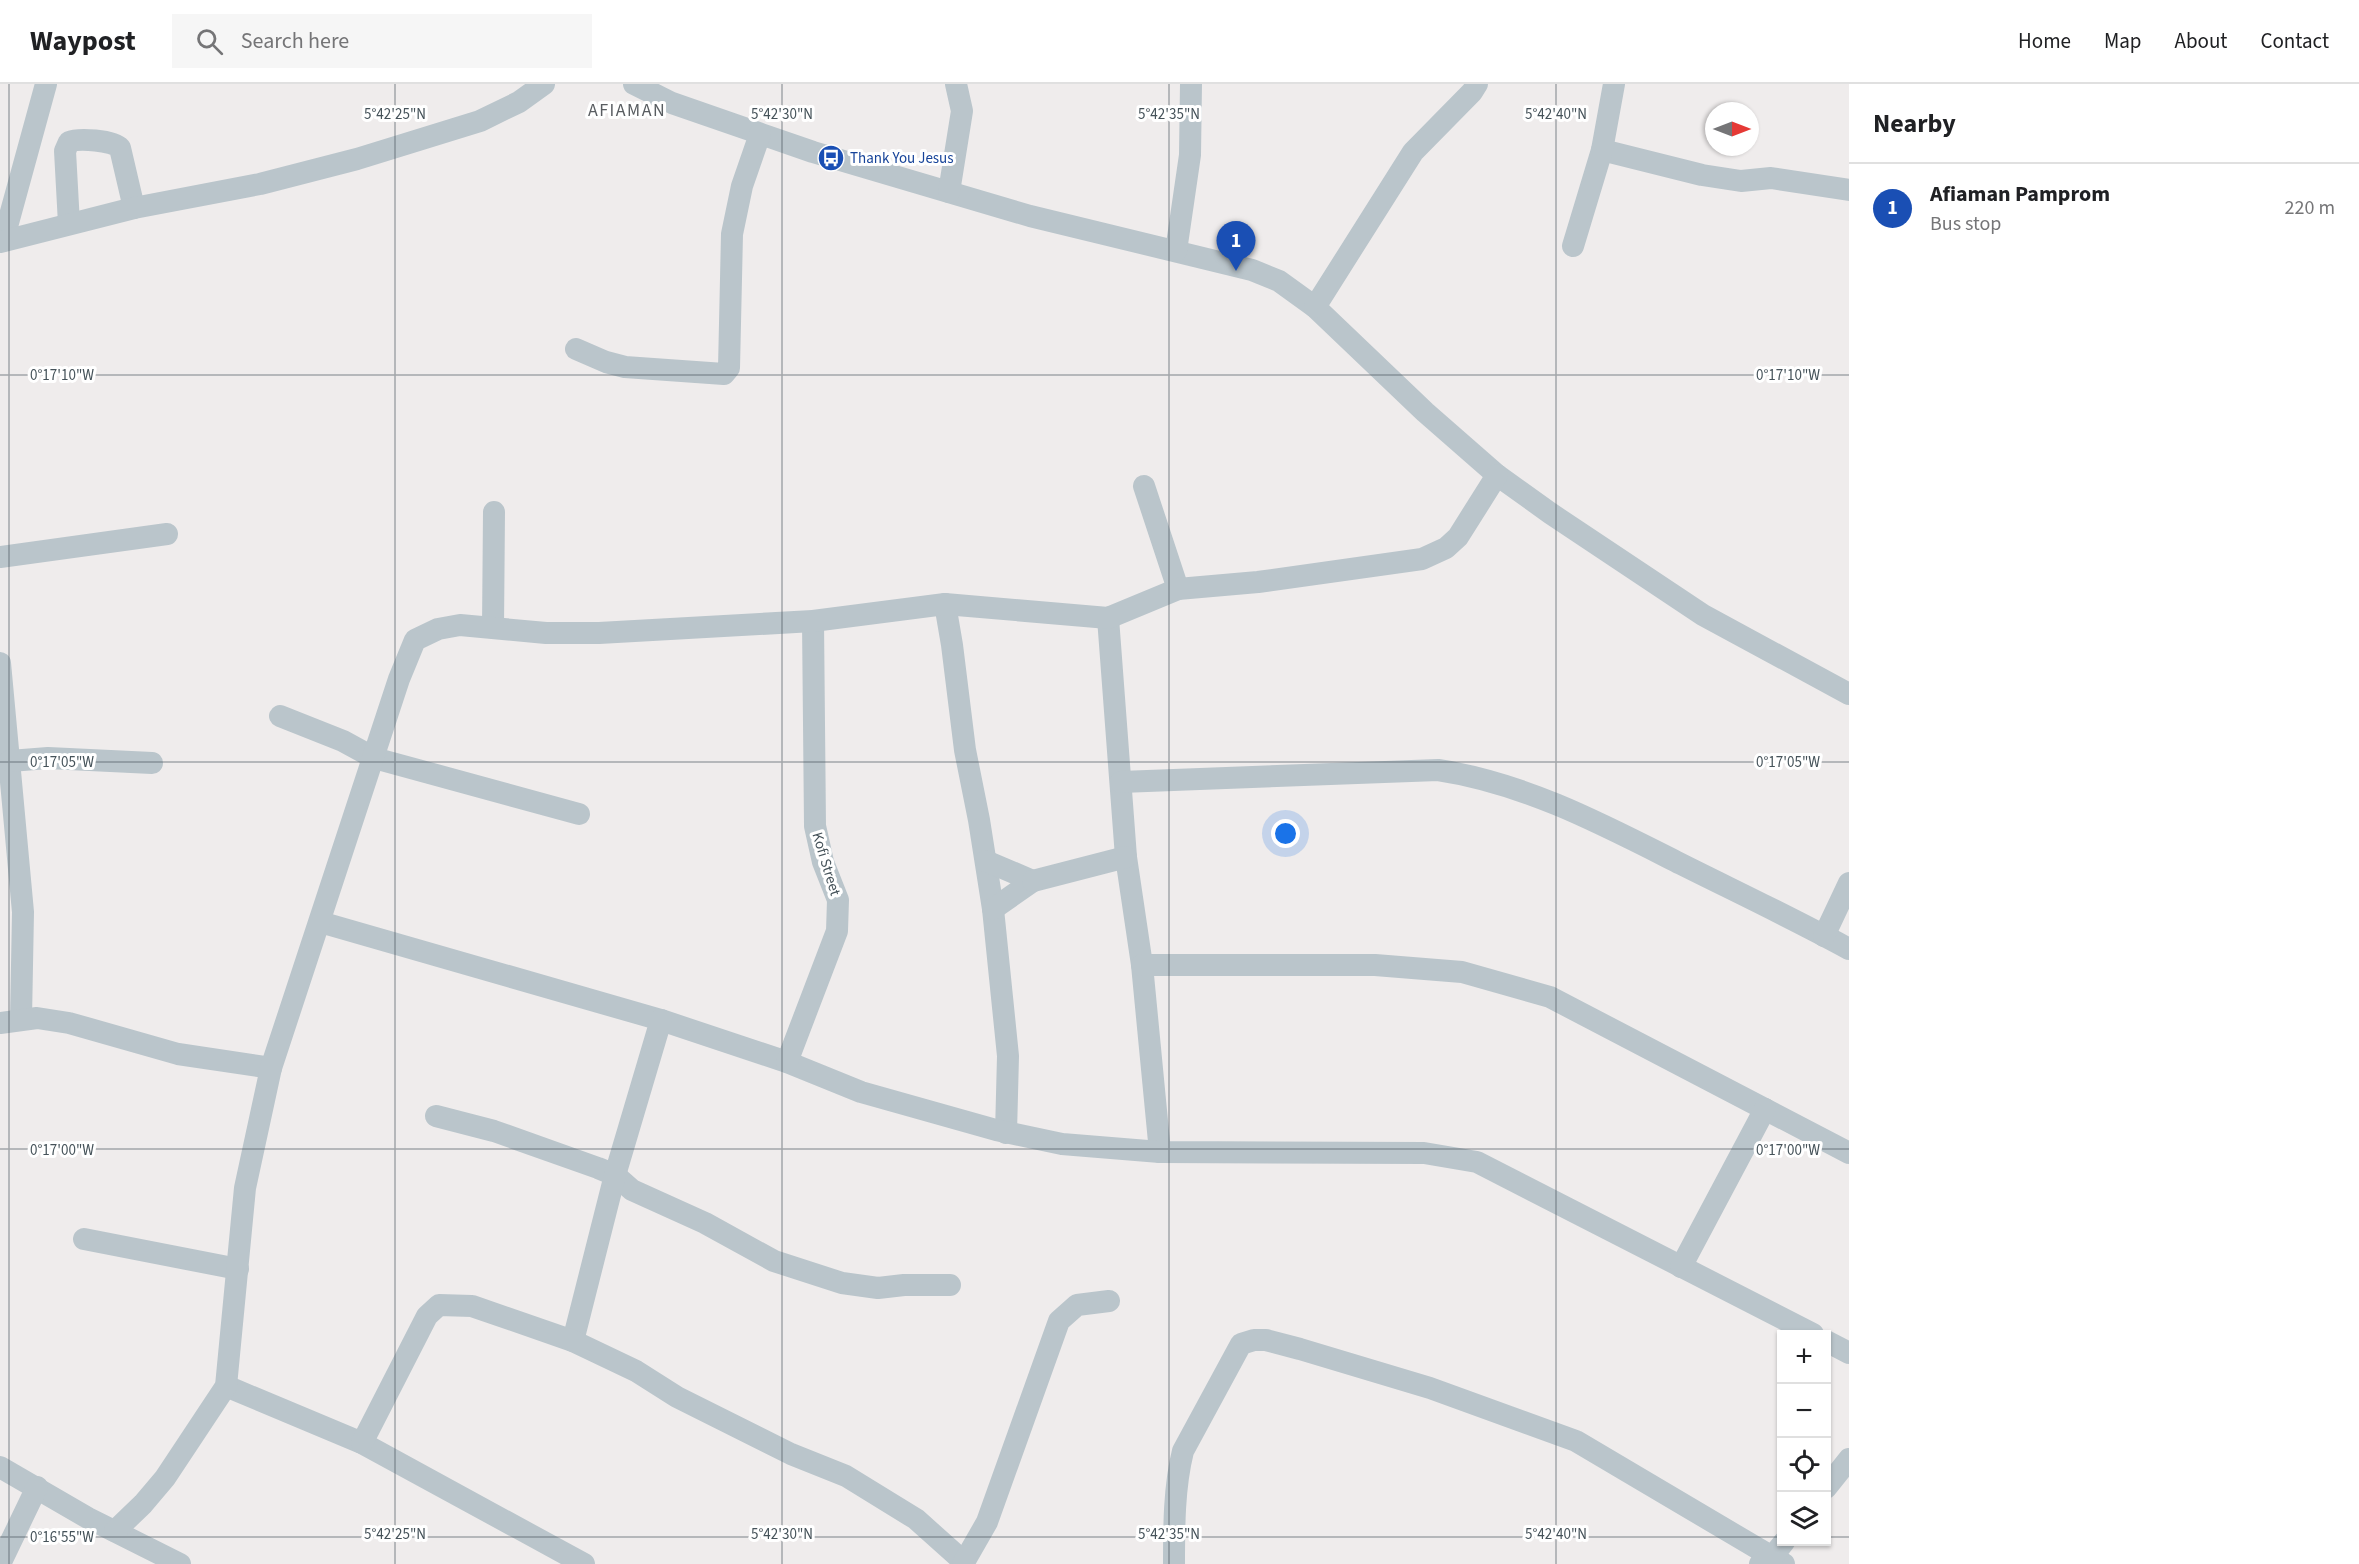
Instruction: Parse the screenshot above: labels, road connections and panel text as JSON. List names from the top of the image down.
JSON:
{
  "streets": {
    "street": ["Kofi Street"]
  },
  "districts": ["AFIAMAN"],
  "places": {
    "bus stop": ["Thank You Jesus"]
  },
  "north": "right",
  "page": {
    "header": "Waypost",
    "search": "Search here",
    "nav": [
      "Home",
      "Map",
      "About",
      "Contact"
    ],
    "heading": "Nearby",
    "list": [
      {
        "mark": "1",
        "name": "Afiaman Pamprom",
        "note": "Bus stop",
        "value": "220 m"
      }
    ],
    "pins": "1",
    "map_buttons": ["+", "−"]
  },
  "coordinates": [
    "5°42'25\"N",
    "5°42'30\"N",
    "5°42'35\"N",
    "5°42'40\"N",
    "0°17'10\"W",
    "0°17'05\"W",
    "0°17'00\"W",
    "0°16'55\"W"
  ]
}
